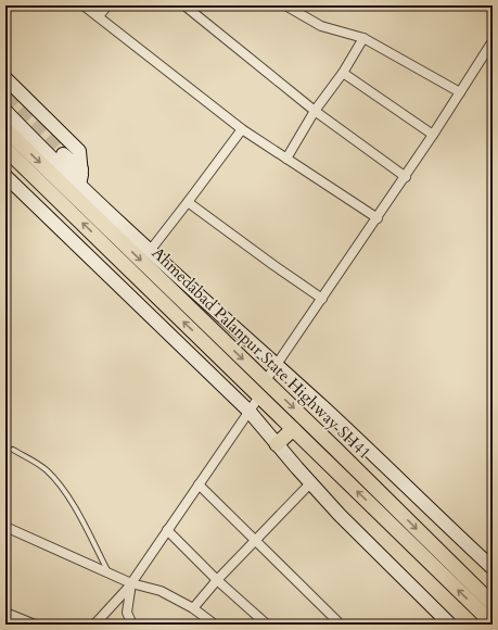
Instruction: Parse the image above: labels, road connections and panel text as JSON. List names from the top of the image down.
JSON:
{
  "streets": {
    "main road": ["Ahmedabad Palanpur State Highway SH41"]
  }
}
